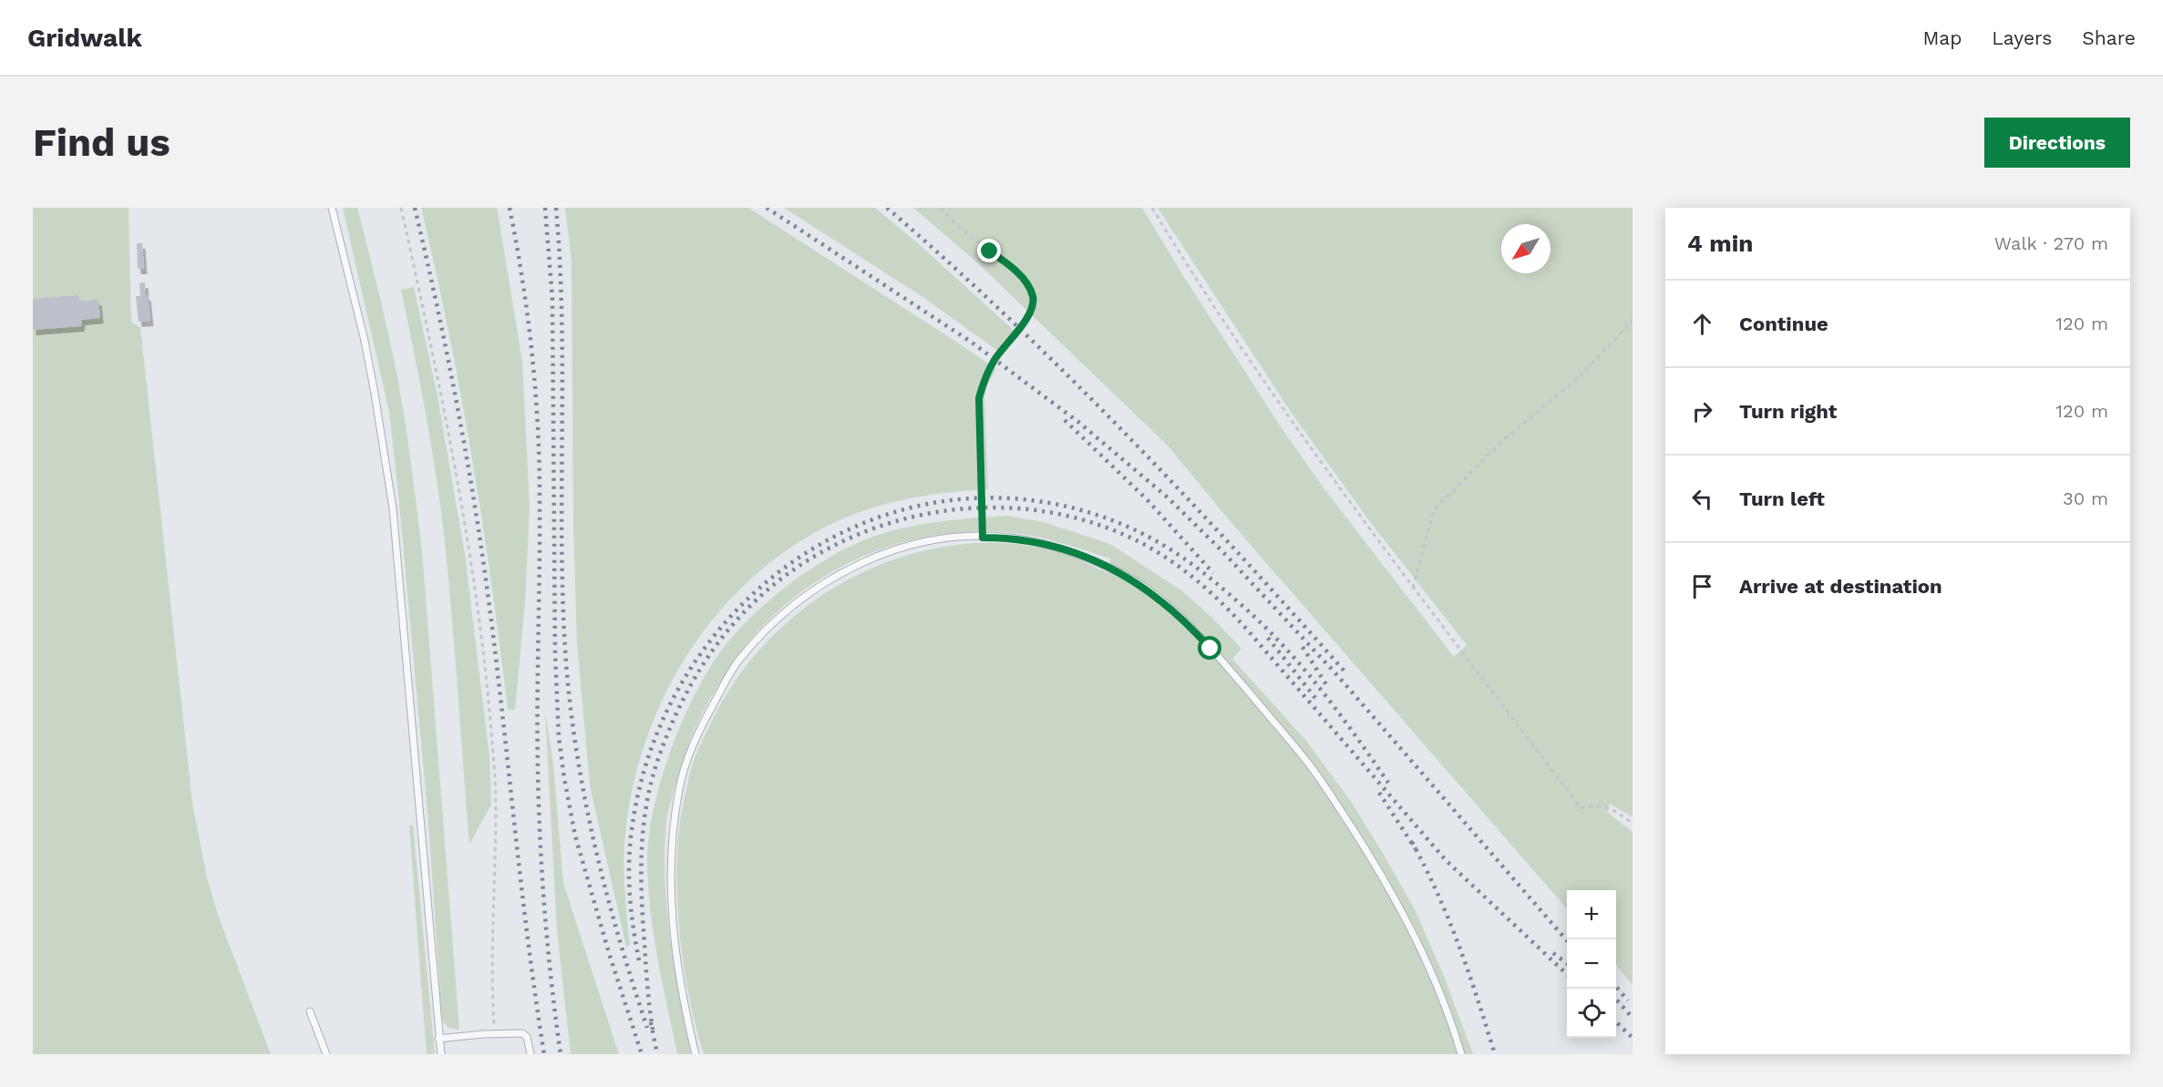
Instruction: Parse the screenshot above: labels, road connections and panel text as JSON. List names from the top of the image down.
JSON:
{
  "north": "bottom left",
  "page": {
    "header": "Gridwalk",
    "nav": ["Map", "Layers", "Share"],
    "buttons": "Directions",
    "title": "Find us",
    "heading": ["4 min", "Walk · 270 m"],
    "list": [
      ["Continue", "120 m"],
      ["Turn right", "120 m"],
      ["Turn left", "30 m"],
      "Arrive at destination"
    ],
    "map_buttons": ["+", "−"]
  }
}
